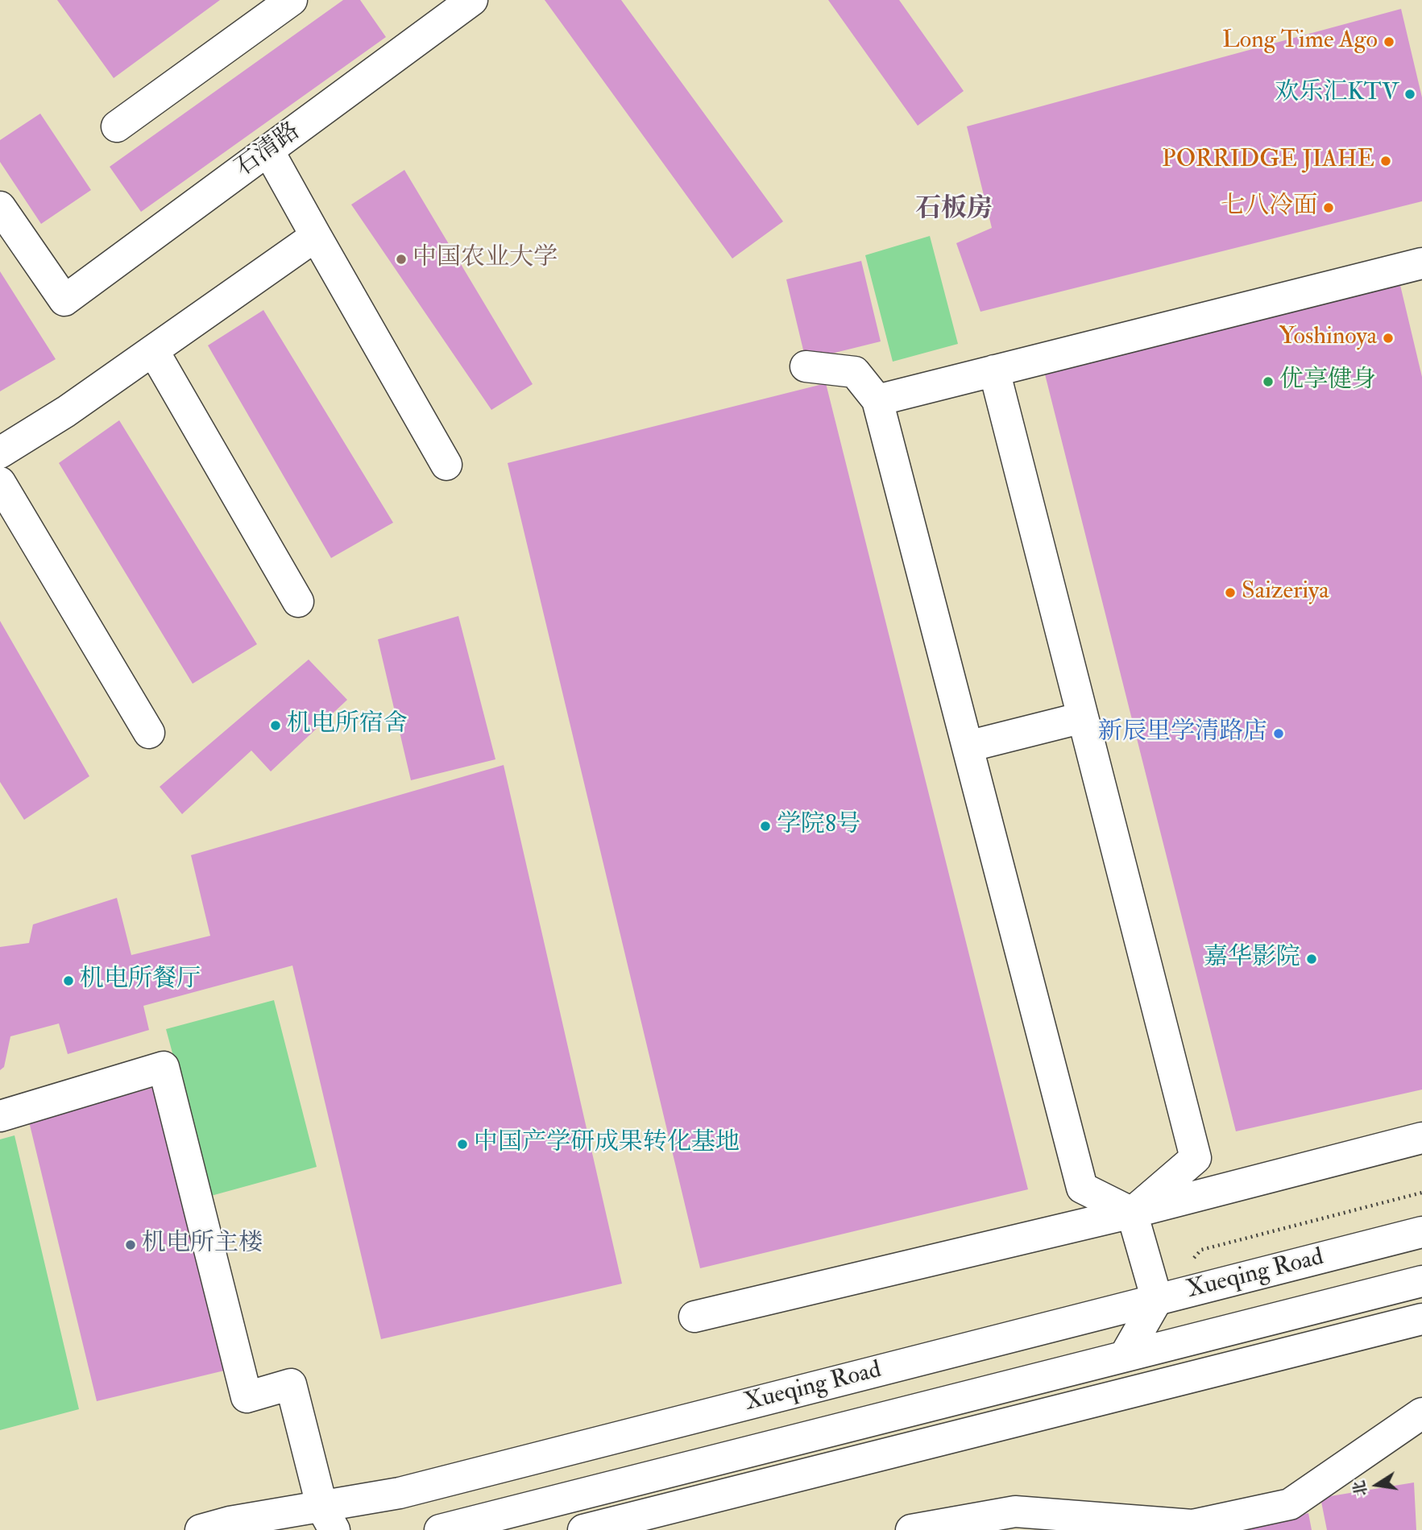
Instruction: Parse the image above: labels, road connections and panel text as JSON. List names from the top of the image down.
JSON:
{
  "streets": {
    "main road": ["石清路", "Xueqing Road"]
  },
  "districts": ["石板房"],
  "places": [
    "Long Time Ago",
    "欢乐汇KTV",
    "PORRIDGE JIAHE",
    "七八冷面",
    "中国农业大学",
    "Yoshinoya",
    "优享健身",
    "Saizeriya",
    "机电所宿舍",
    "新辰里学清路店",
    "学院8号",
    "嘉华影院",
    "机电所餐厅",
    "中国产学研成果转化基地",
    "机电所主楼"
  ],
  "north": "left"
}
